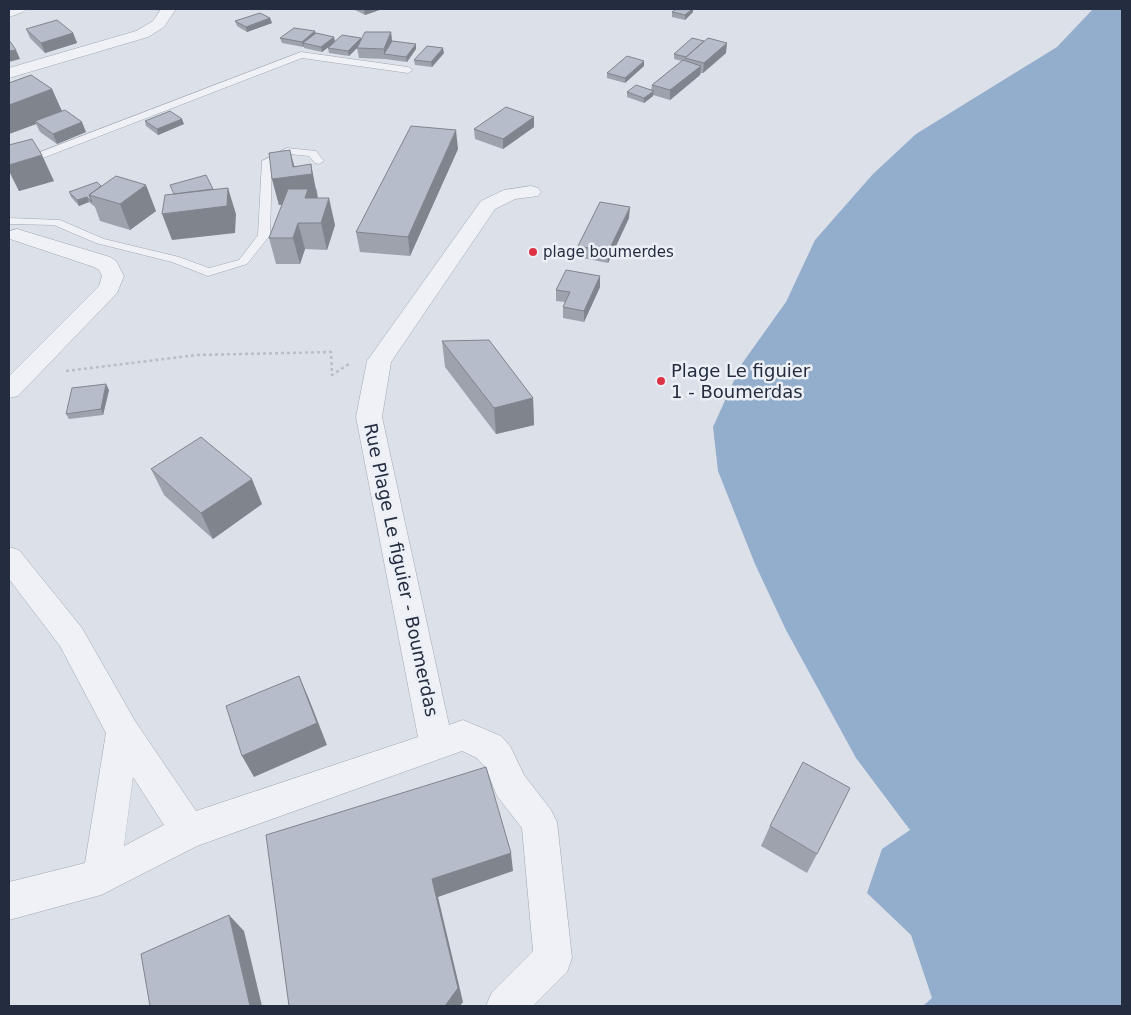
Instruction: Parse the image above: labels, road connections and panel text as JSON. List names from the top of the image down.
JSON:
{
  "streets": {
    "street": ["Rue Plage Le figuier - Boumerdas"]
  },
  "places": ["plage boumerdes", "Plage Le figuier 1 - Boumerdas"]
}
